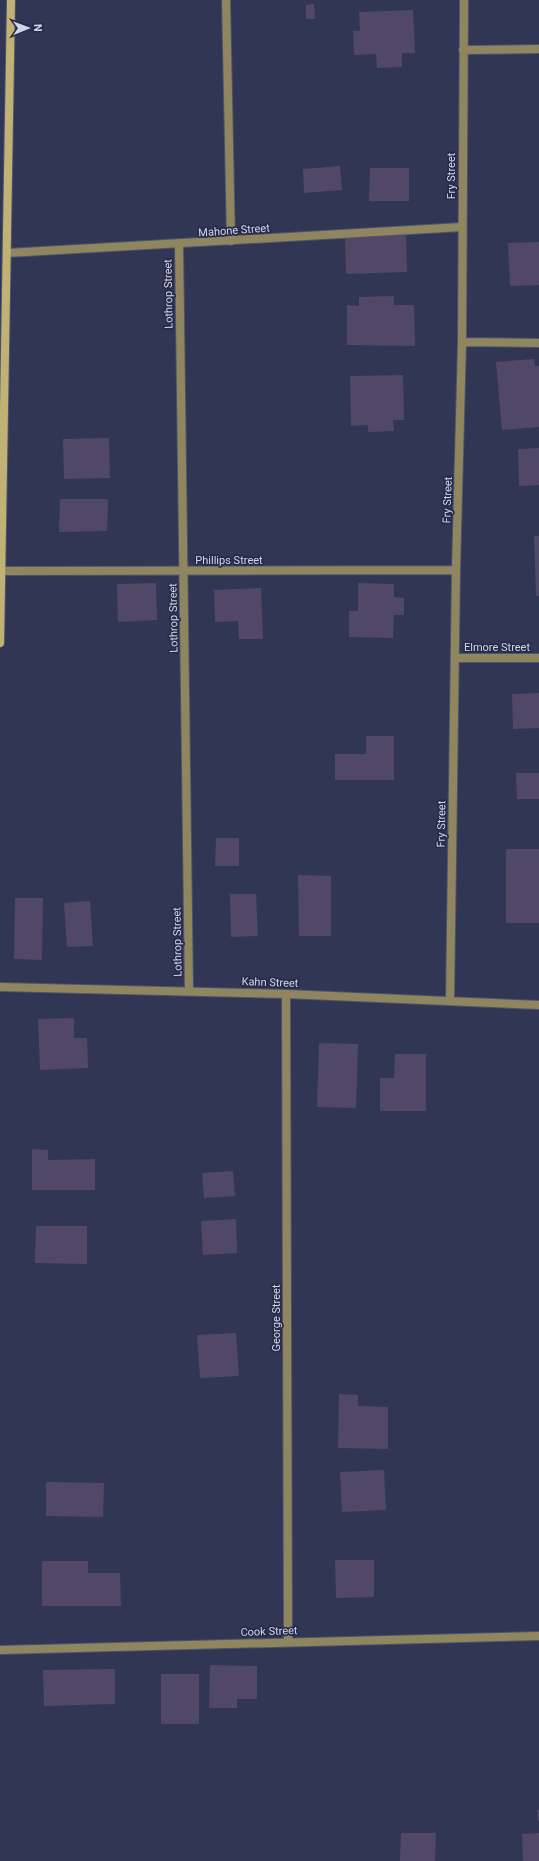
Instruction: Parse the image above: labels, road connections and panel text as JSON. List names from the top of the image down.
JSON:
{
  "streets": {
    "street": [
      "Fry Street",
      "Mahone Street",
      "Lothrop Street",
      "Phillips Street",
      "Elmore Street",
      "Kahn Street",
      "George Street",
      "Cook Street"
    ]
  },
  "crossings": [
    ["Fry Street", "Mahone Street"],
    ["Fry Street", "Phillips Street"],
    ["Fry Street", "Elmore Street"],
    ["Fry Street", "Kahn Street"],
    ["Mahone Street", "Lothrop Street"],
    ["Lothrop Street", "Phillips Street"],
    ["Lothrop Street", "Kahn Street"],
    ["Kahn Street", "George Street"],
    ["George Street", "Cook Street"]
  ],
  "north": "right"
}
